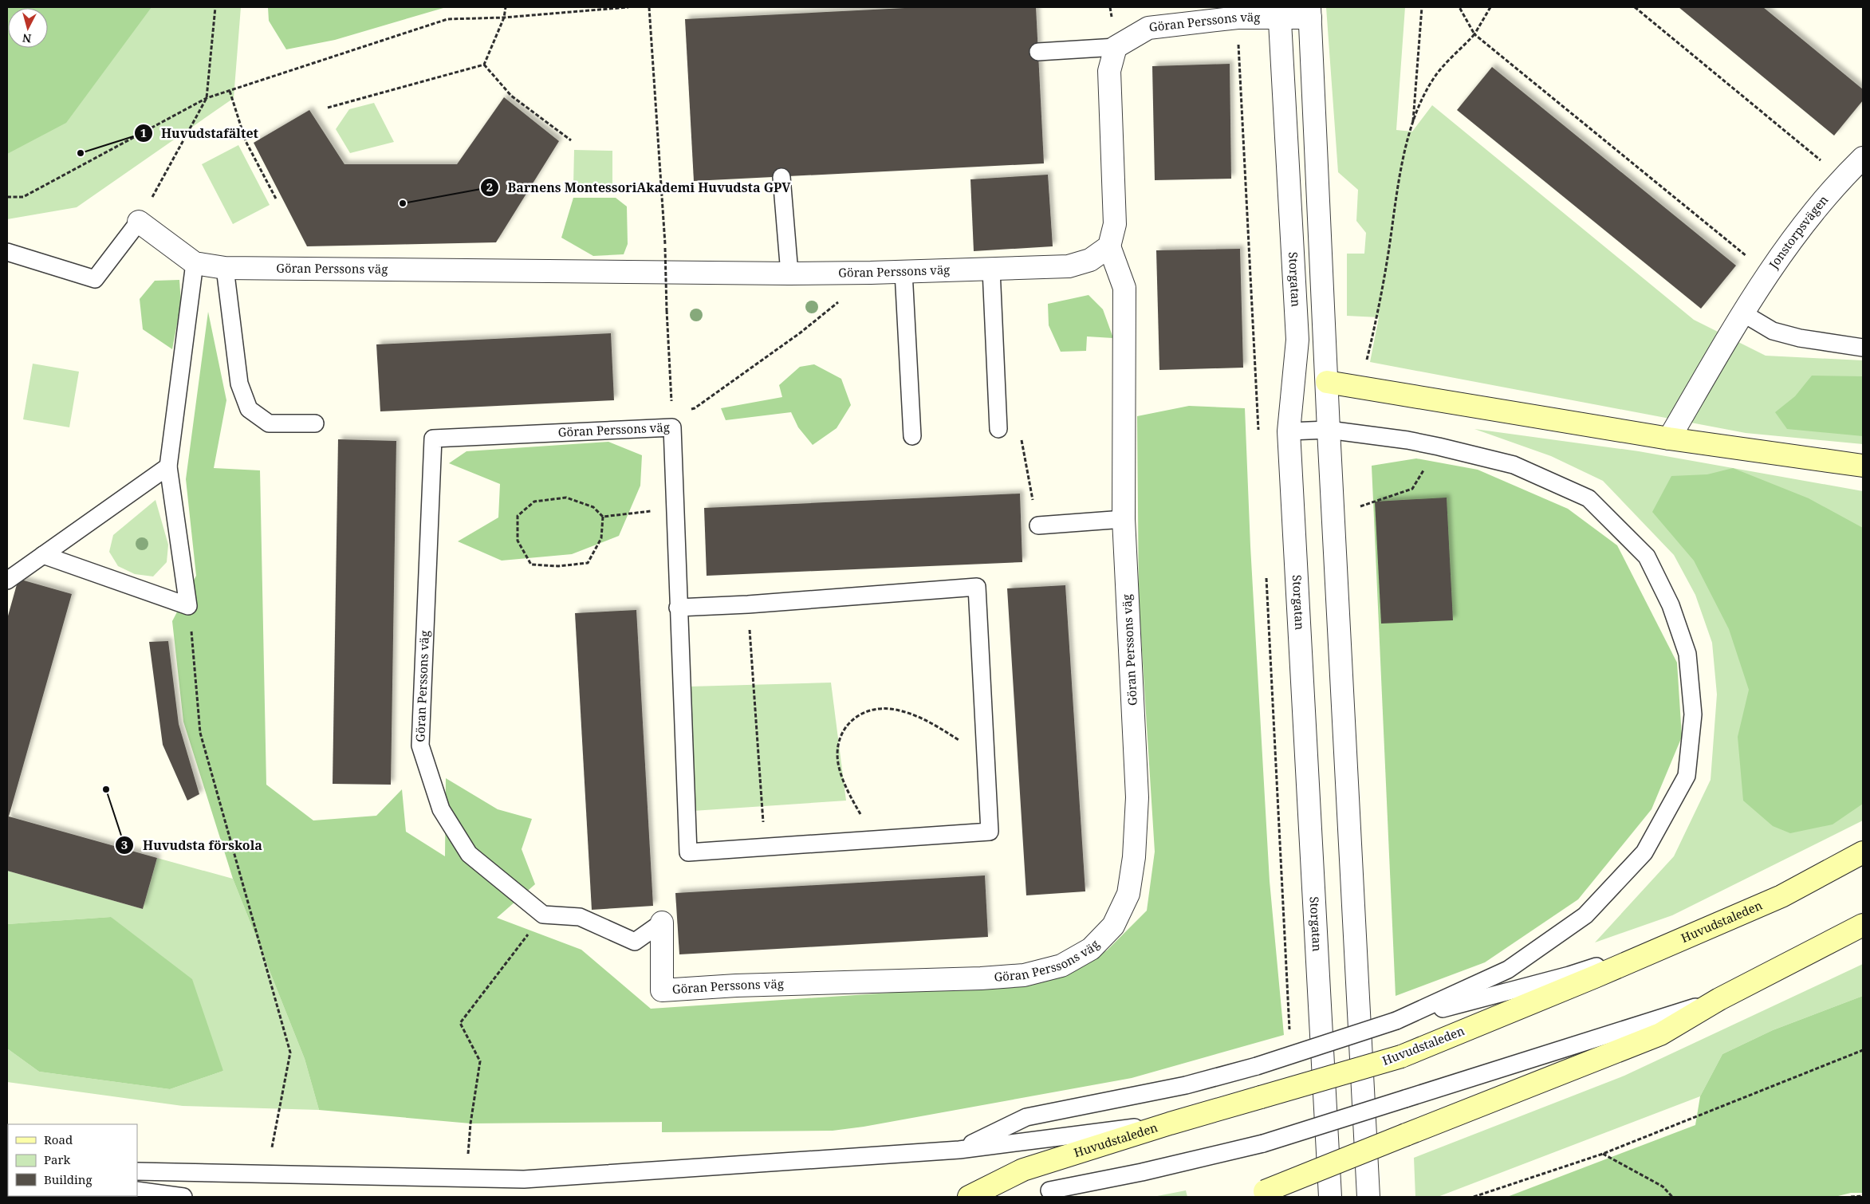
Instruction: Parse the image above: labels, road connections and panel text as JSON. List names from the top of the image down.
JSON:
{
  "streets": {
    "main road": ["Huvudstaleden"],
    "street": ["Göran Perssons väg", "Jonstorpsvägen", "Storgatan"]
  },
  "crossings": [
    ["Göran Perssons väg", "Storgatan"]
  ],
  "places": ["Huvudstafältet", "Barnens MontessoriAkademi Huvudsta GPV", "Huvudsta förskola"],
  "legend": ["Road", "Park", "Building"],
  "north": "bottom"
}
